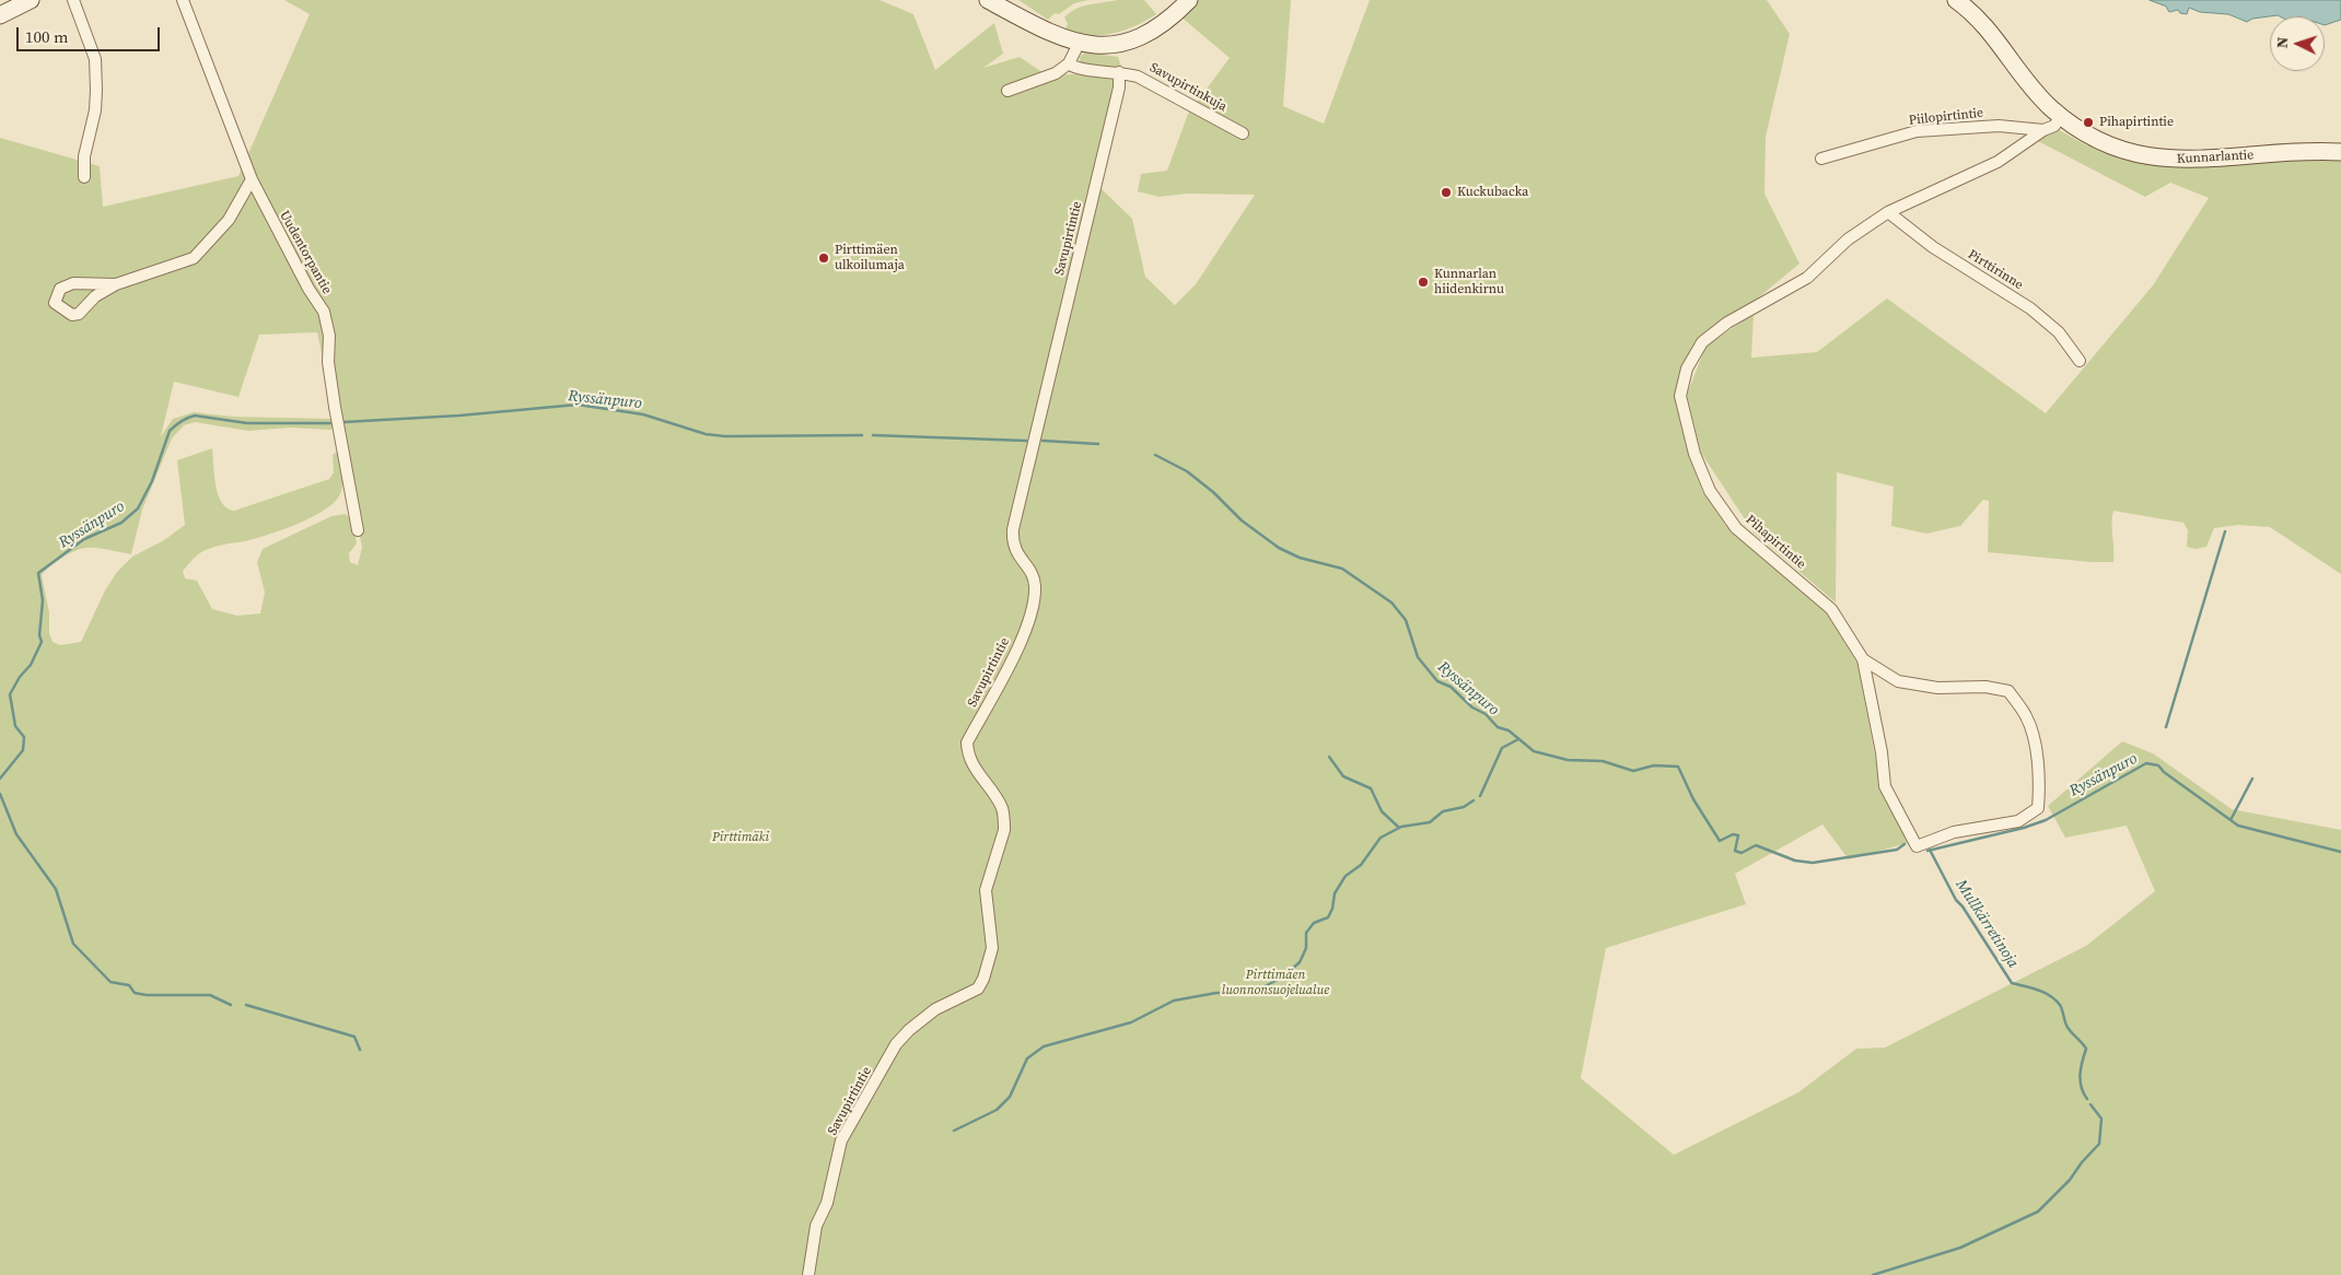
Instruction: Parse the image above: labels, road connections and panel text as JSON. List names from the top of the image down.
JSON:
{
  "streets": {
    "main road": ["Kunnarlantie"],
    "street": [
      "Savupirtinkuja",
      "Piilopirtintie",
      "Savupirtintie",
      "Uudentorpantie",
      "Pirttirinne",
      "Pihapirtintie"
    ]
  },
  "crossings": [
    ["Savupirtinkuja", "Savupirtintie"],
    ["Piilopirtintie", "Pihapirtintie"],
    ["Kunnarlantie", "Pihapirtintie"],
    ["Pirttirinne", "Pihapirtintie"]
  ],
  "water": ["Ryssänpuro", "Mullkärretinoja"],
  "parks": ["Pirttimäki", "Pirttimäen luonnonsuojelualue"],
  "places": [
    "Pihapirtintie",
    "Kuckubacka",
    "Pirttimäen ulkoilumaja",
    "Kunnarlan hiidenkirnu"
  ],
  "scale_bar": "100 m",
  "north": "left"
}
